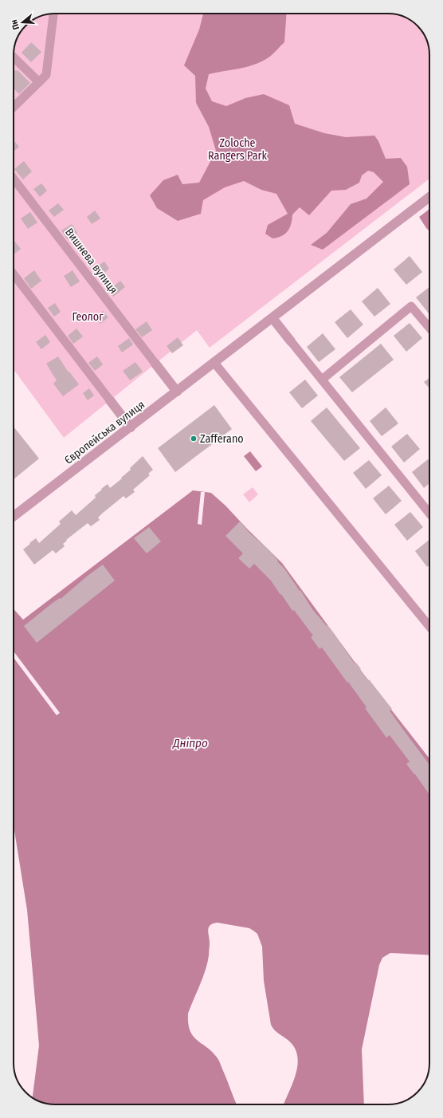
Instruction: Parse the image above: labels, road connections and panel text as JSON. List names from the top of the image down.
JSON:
{
  "streets": {
    "street": ["Вишнева вулиця", "Європейська вулиця"]
  },
  "water": ["Дніпро"],
  "parks": ["Zoloche Rangers Park", "Геолог"],
  "places": ["Zafferano"],
  "north": "left"
}
